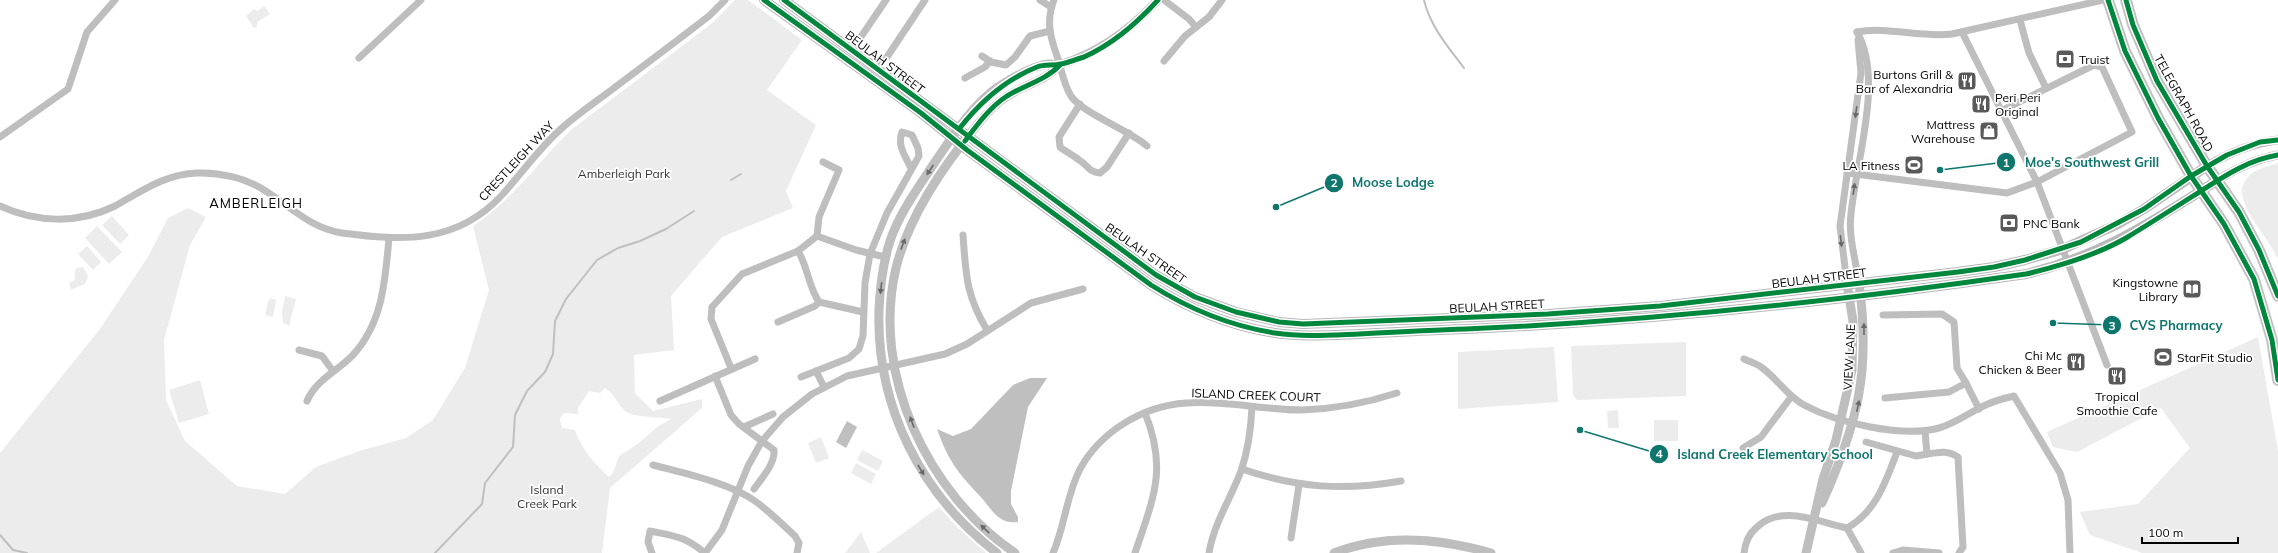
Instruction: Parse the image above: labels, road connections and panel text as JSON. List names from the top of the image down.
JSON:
{
  "streets": {
    "main road": ["BEULAH STREET", "TELEGRAPH ROAD"],
    "street": ["CRESTLEIGH WAY", "VIEW LANE", "ISLAND CREEK COURT"]
  },
  "crossings": [
    ["BEULAH STREET", "TELEGRAPH ROAD"],
    ["BEULAH STREET", "VIEW LANE"]
  ],
  "districts": ["AMBERLEIGH"],
  "parks": ["Amberleigh Park", "Island Creek Park"],
  "places": {
    "bank": ["Truist", "PNC Bank"],
    "restaurant": [
      "Burtons Grill & Bar of Alexandria",
      "Peri Peri Original",
      "Chi Mc Chicken & Beer",
      "Tropical Smoothie Cafe"
    ],
    "shop": ["Mattress Warehouse"],
    "sports": ["LA Fitness", "StarFit Studio"],
    "other": [
      "Moe's Southwest Grill",
      "Moose Lodge",
      "CVS Pharmacy",
      "Island Creek Elementary School"
    ],
    "library": ["Kingstowne Library"]
  },
  "scale_bar": "100 m"
}
